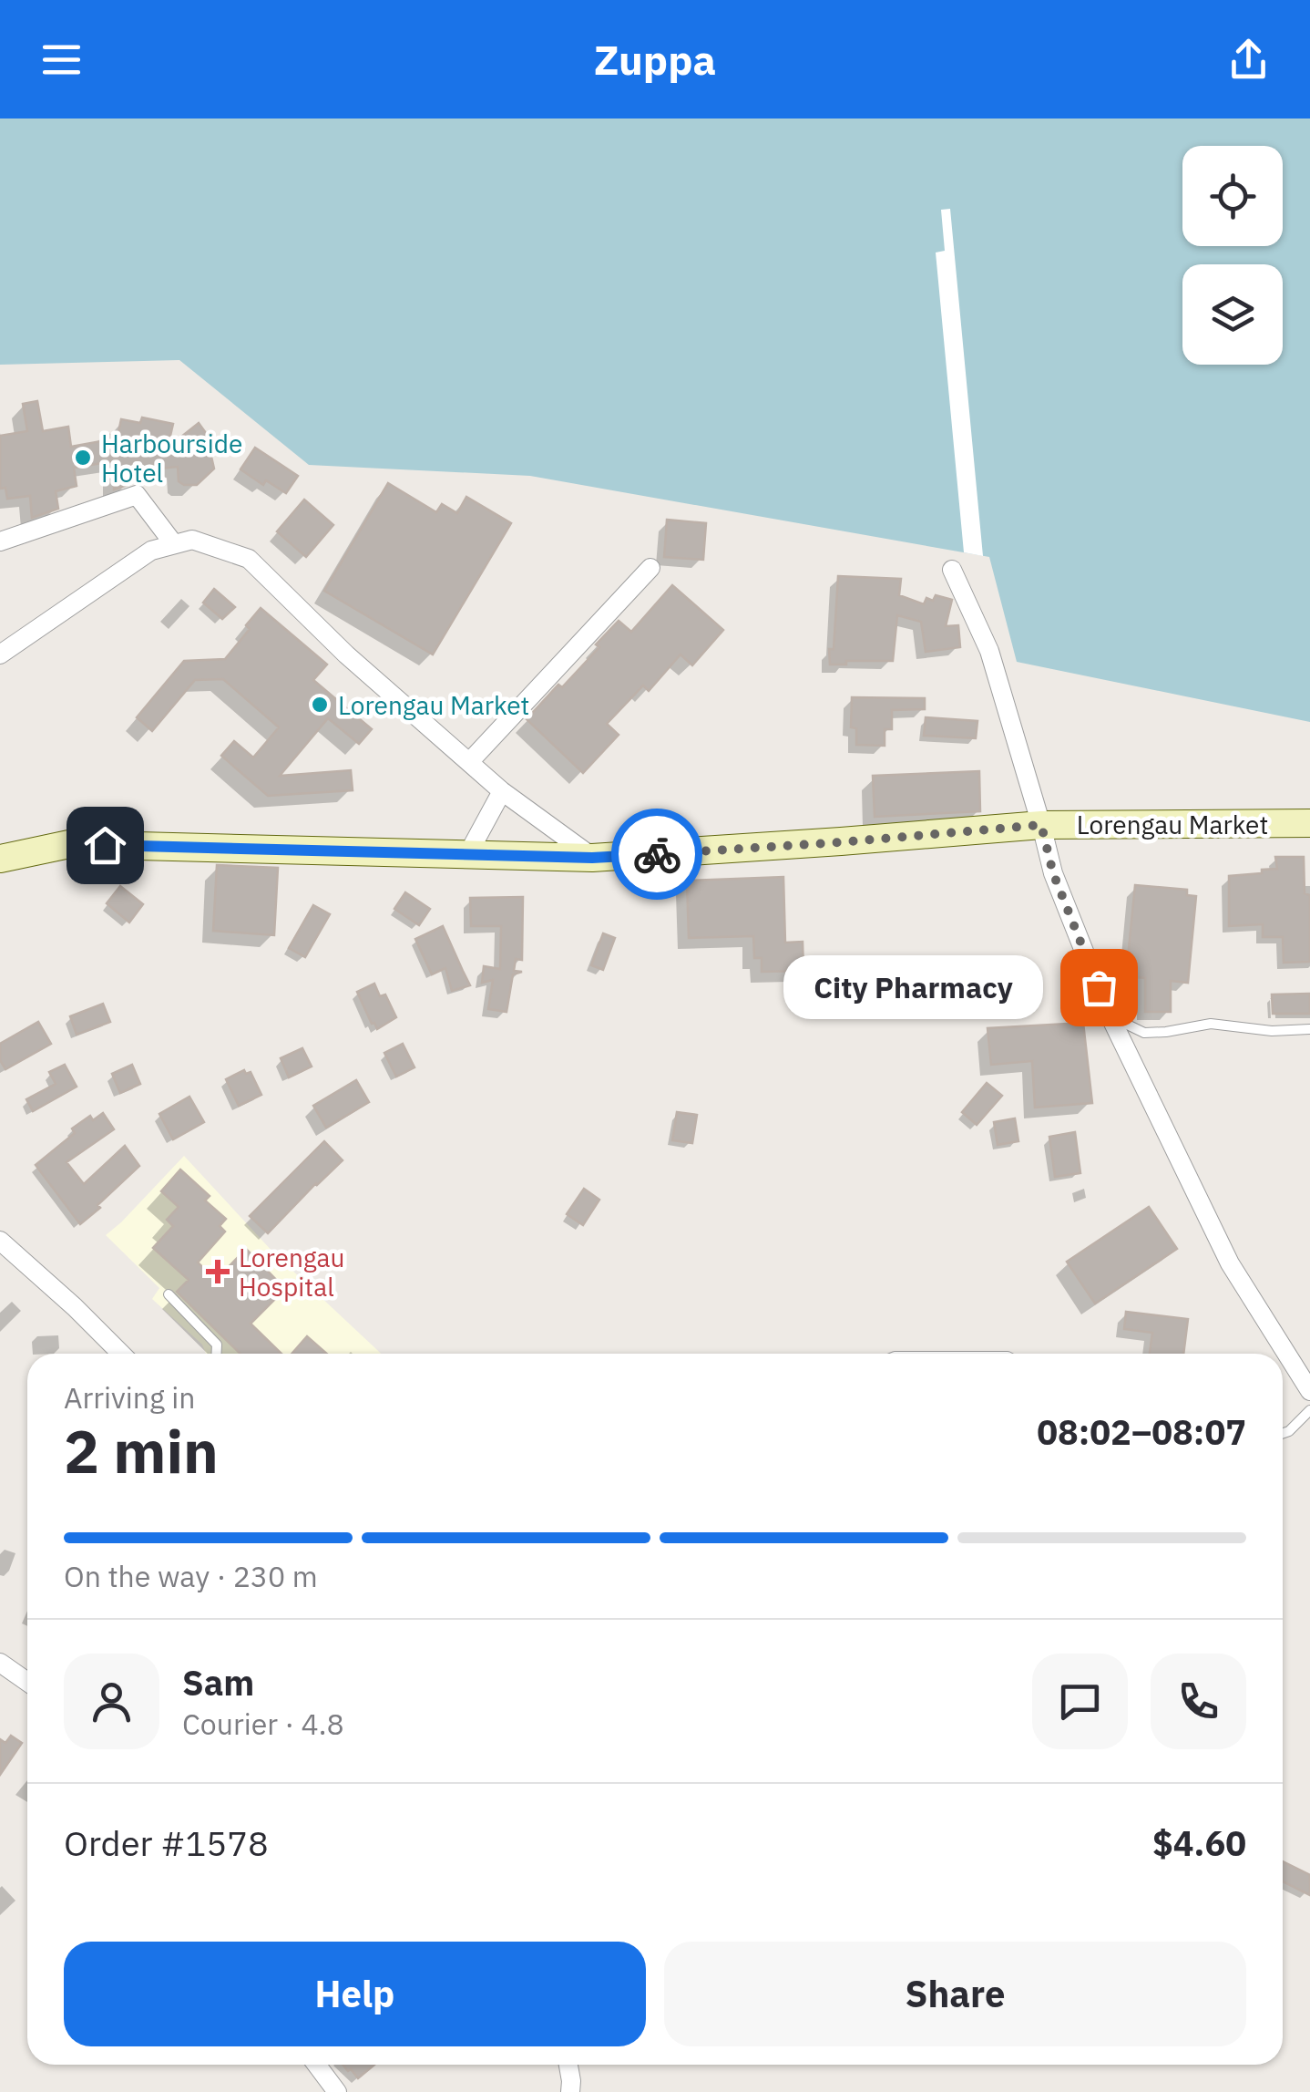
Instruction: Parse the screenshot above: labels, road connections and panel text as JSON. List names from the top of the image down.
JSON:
{
  "streets": {
    "main road": ["Lorengau Market"]
  },
  "places": {
    "other": ["Harbourside Hotel", "Lorengau Market", "City Pharmacy"],
    "health": ["Lorengau Hospital"]
  },
  "page": {
    "header": "Zuppa",
    "bubble": "City Pharmacy",
    "heading": ["2 min", "Arriving in", "08:02–08:07"],
    "panel": [
      "Sam",
      "Courier · 4.8",
      "Order #1578",
      "$4.60"
    ],
    "bar": "On the way · 230 m",
    "buttons": ["Help", "Share"]
  }
}
